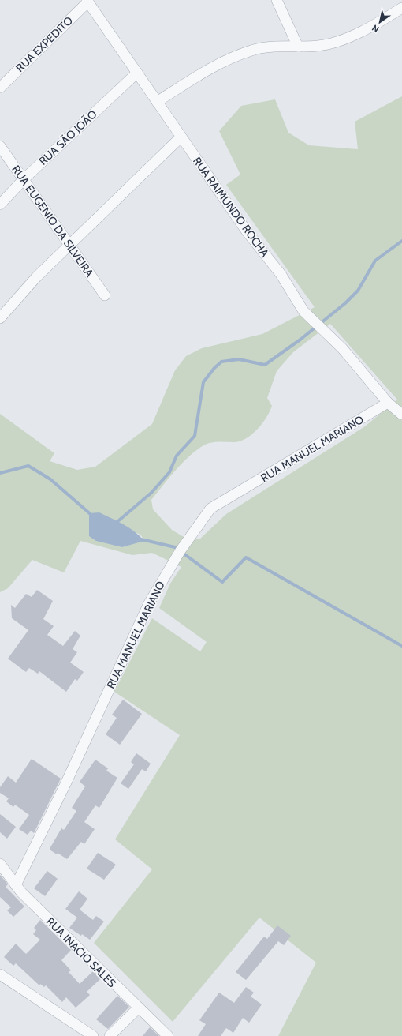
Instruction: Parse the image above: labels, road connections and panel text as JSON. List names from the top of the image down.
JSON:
{
  "streets": {
    "street": [
      "RUA EXPEDITO",
      "RUA SÃO JOÃO",
      "RUA RAIMUNDO ROCHA",
      "RUA EUGENIO DA SILVEIRA",
      "RUA MANUEL MARIANO",
      "RUA INACIO SALES"
    ]
  },
  "crossings": [
    ["RUA EXPEDITO", "RUA RAIMUNDO ROCHA"],
    ["RUA SÃO JOÃO", "RUA RAIMUNDO ROCHA"],
    ["RUA SÃO JOÃO", "RUA EUGENIO DA SILVEIRA"],
    ["RUA RAIMUNDO ROCHA", "RUA MANUEL MARIANO"],
    ["RUA MANUEL MARIANO", "RUA INACIO SALES"]
  ],
  "north": "bottom left"
}
